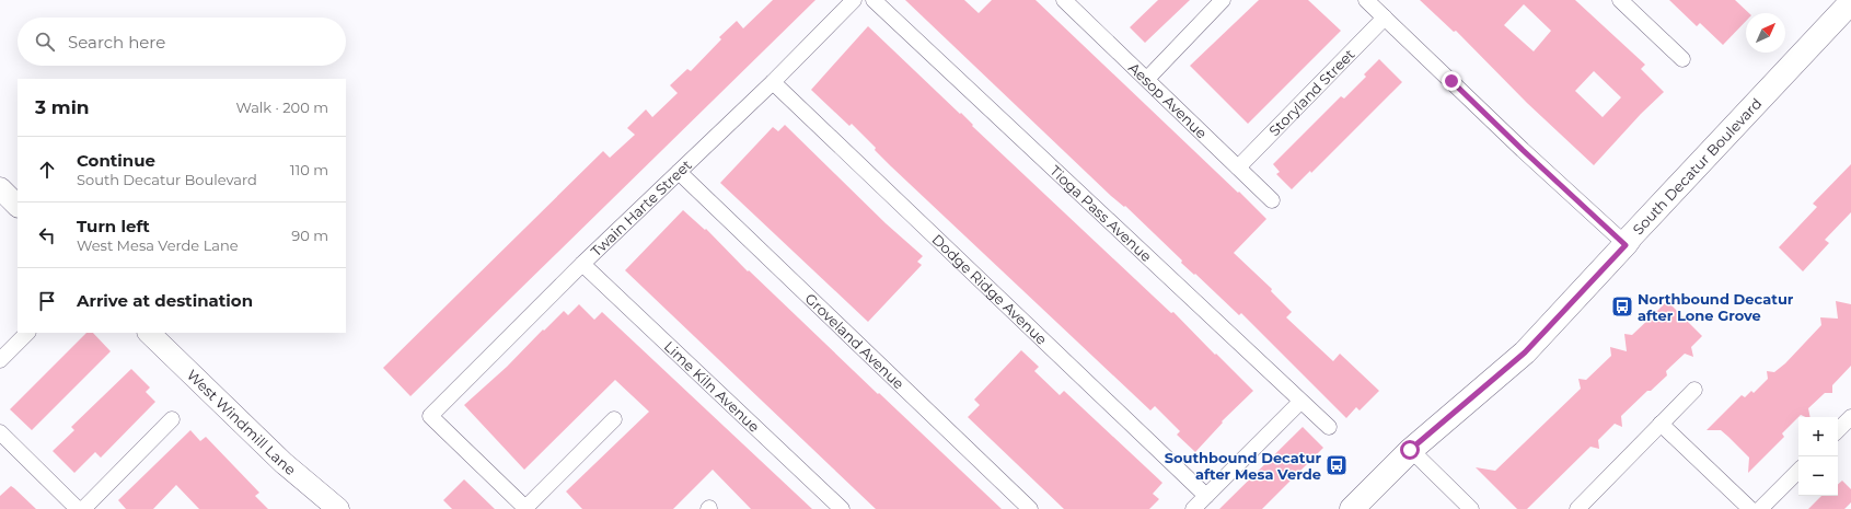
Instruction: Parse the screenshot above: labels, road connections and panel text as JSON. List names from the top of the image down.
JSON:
{
  "streets": {
    "main road": ["South Decatur Boulevard"],
    "street": [
      "Storyland Street",
      "Aesop Avenue",
      "Twain Harte Street",
      "Tioga Pass Avenue",
      "Dodge Ridge Avenue",
      "Groveland Avenue",
      "Lime Kiln Avenue",
      "West Windmill Lane"
    ]
  },
  "crossings": [
    ["Storyland Street", "Aesop Avenue"],
    ["Twain Harte Street", "Dodge Ridge Avenue"],
    ["Twain Harte Street", "Groveland Avenue"],
    ["Twain Harte Street", "Lime Kiln Avenue"]
  ],
  "places": {
    "bus stop": ["Northbound Decatur after Lone Grove", "Southbound Decatur after Mesa Verde"]
  },
  "north": "top right",
  "page": {
    "search": "Search here",
    "heading": ["3 min", "Walk · 200 m"],
    "list": [
      ["Continue", "South Decatur Boulevard", "110 m"],
      ["Turn left", "West Mesa Verde Lane", "90 m"],
      "Arrive at destination"
    ],
    "map_buttons": ["+", "−"]
  }
}
